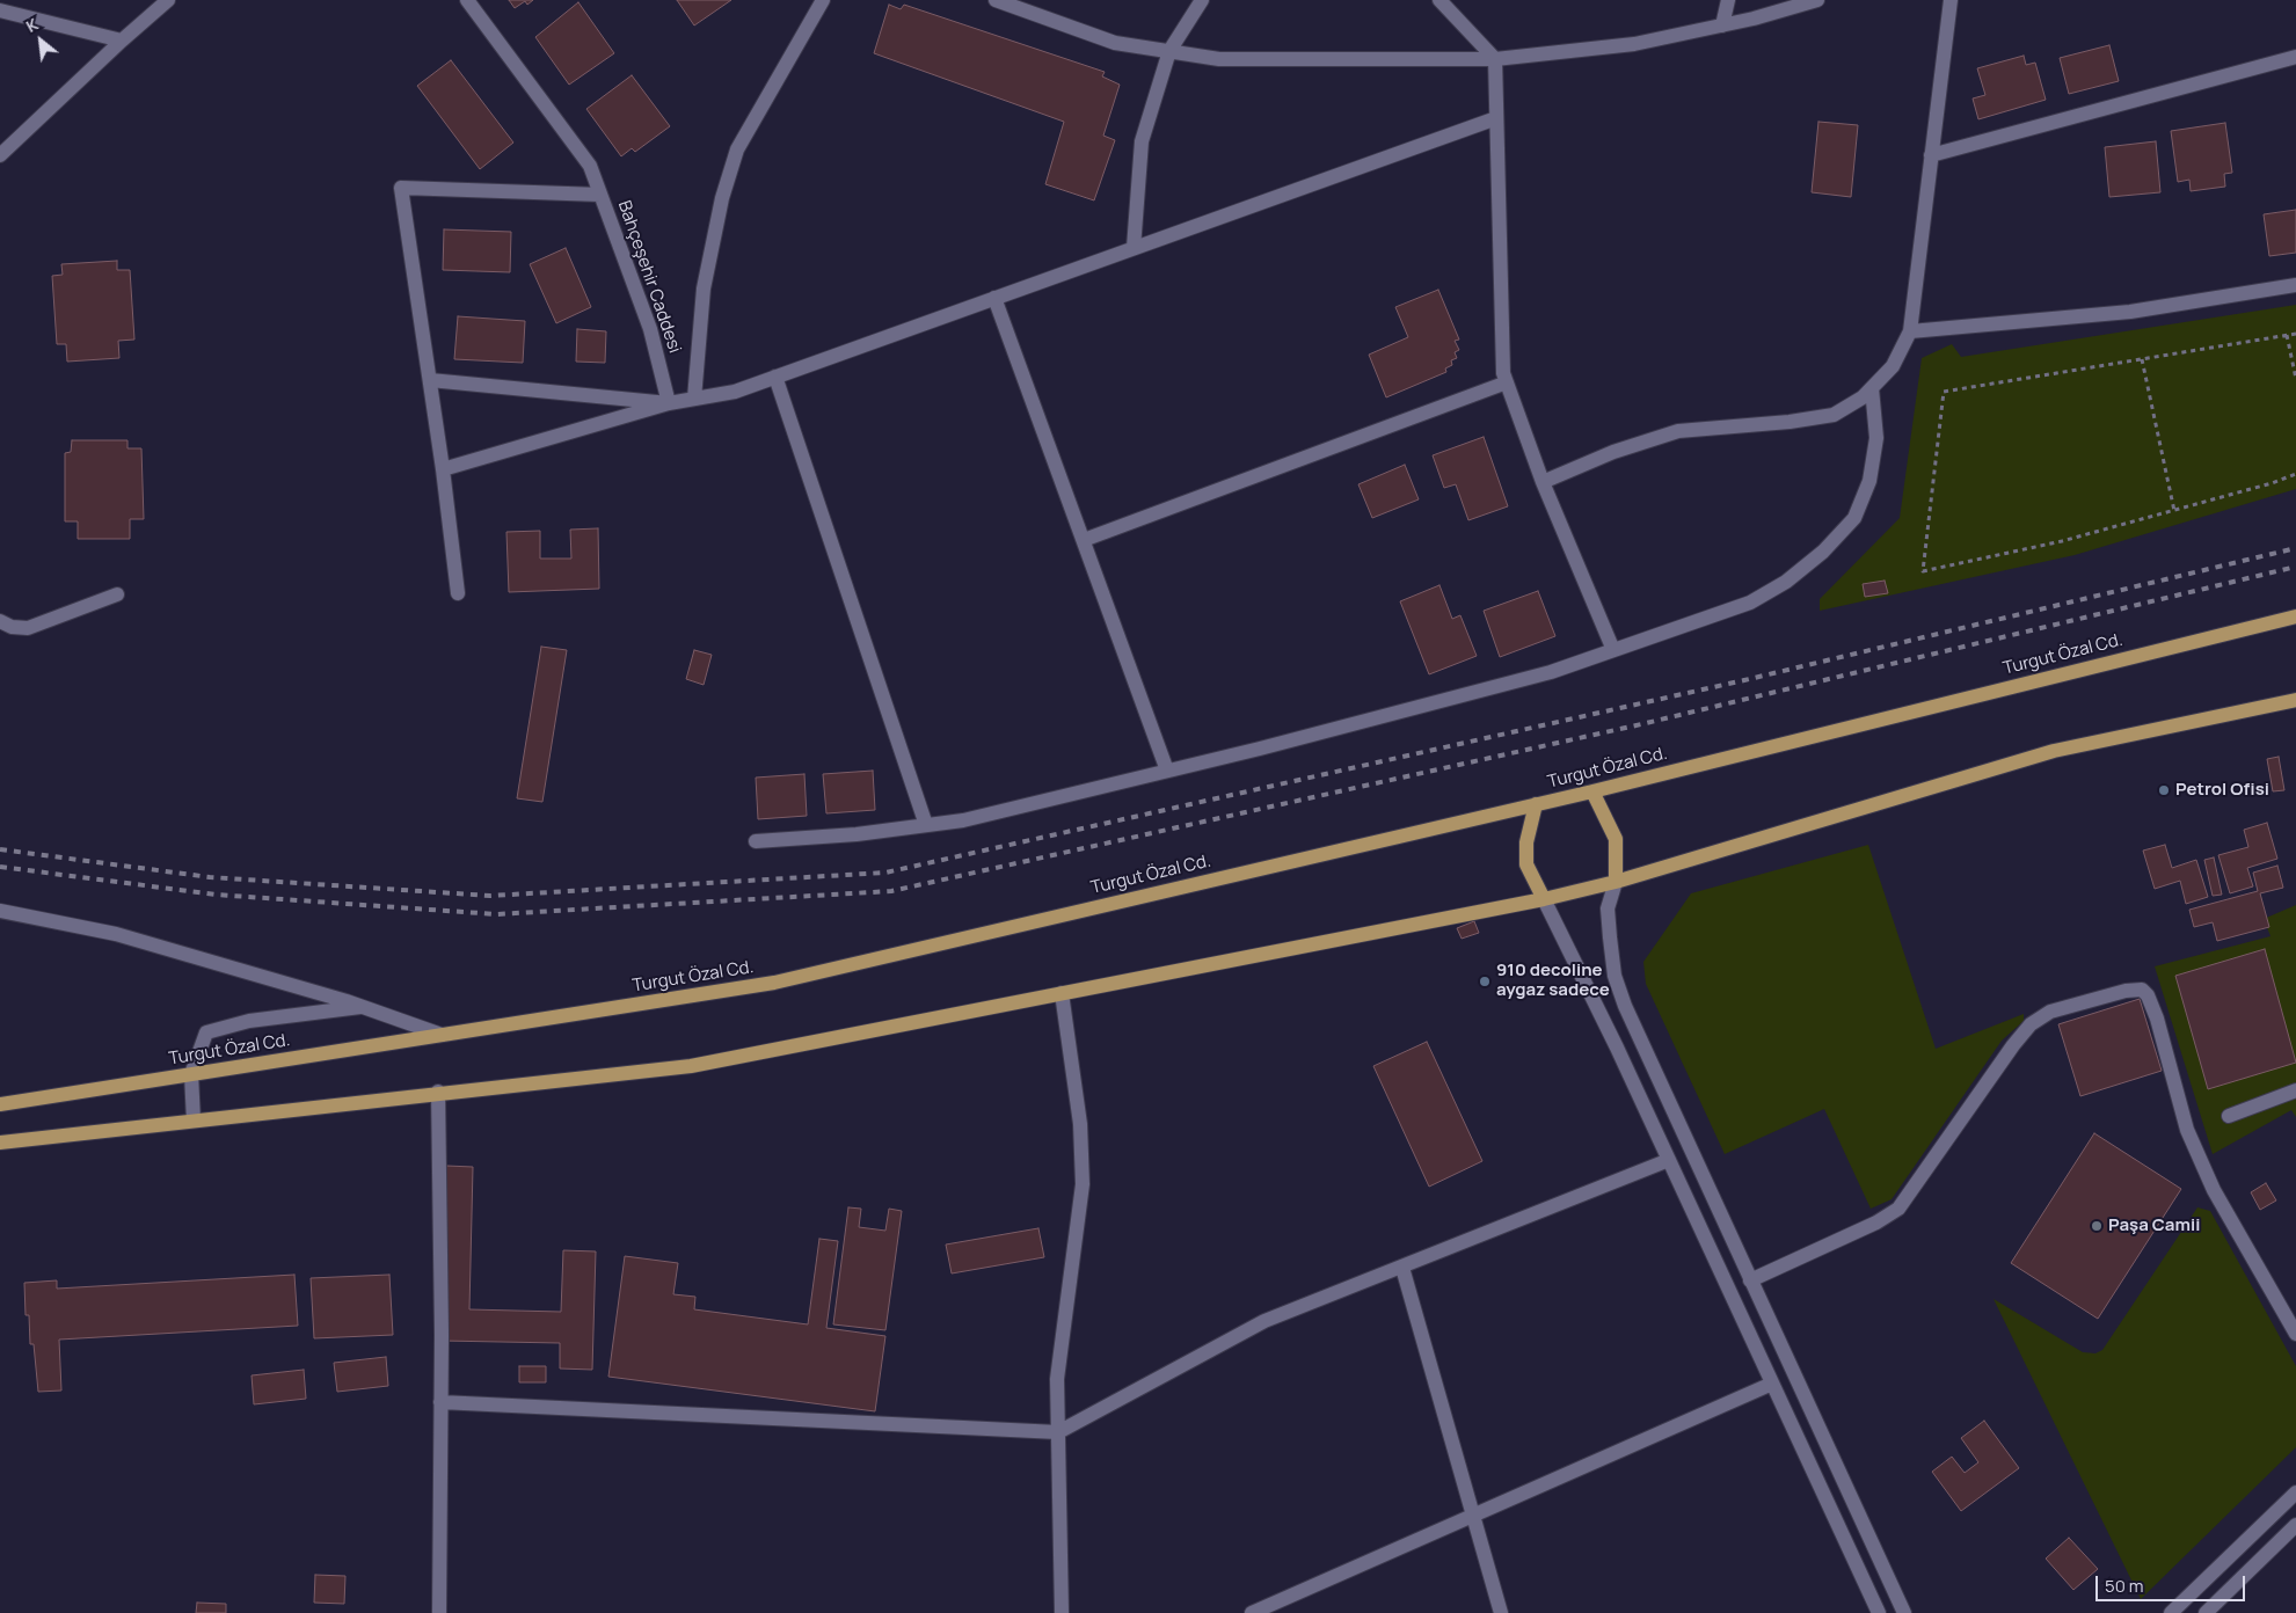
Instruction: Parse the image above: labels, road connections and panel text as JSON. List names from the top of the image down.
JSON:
{
  "streets": {
    "main road": ["Turgut Özal Cd."],
    "street": ["Bahçeşehir Caddesi"]
  },
  "places": ["Petrol Ofisi", "910 decoline aygaz sadece", "Paşa Camii"],
  "scale_bar": "50 m",
  "north": "top left"
}
